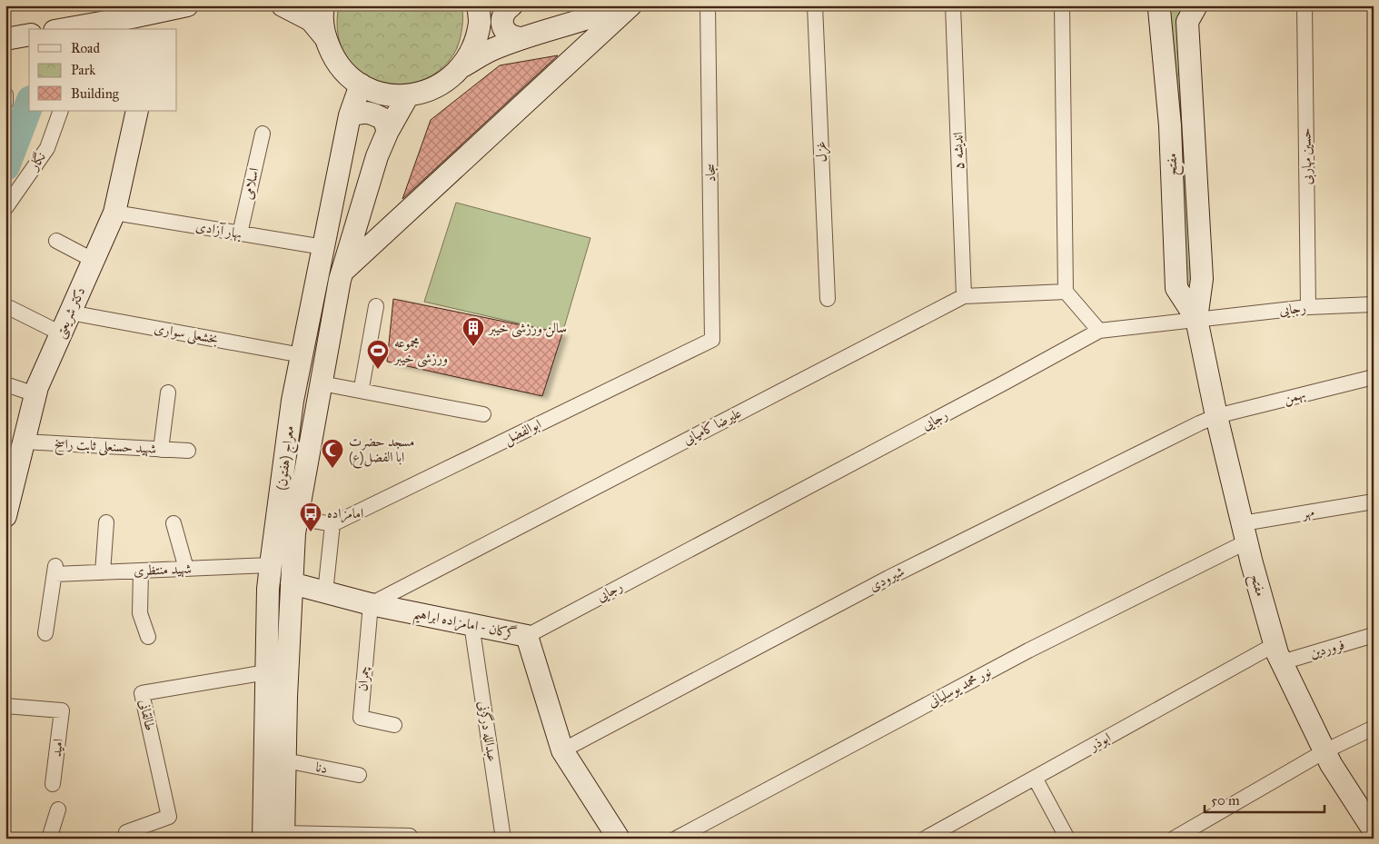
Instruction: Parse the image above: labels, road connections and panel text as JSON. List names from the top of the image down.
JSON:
{
  "streets": {
    "main road": [
      "مفتح",
      "دکتر شریعتی",
      "معراج (هفتون)",
      "گرکان - امامزاده ابراهیم"
    ],
    "street": [
      "اندیشه ۵",
      "غزل",
      "حسین مهاربی",
      "نگار",
      "سجاد",
      "اسلامی",
      "بهار آزادی",
      "رجایی",
      "بخشعلی سواری",
      "بهمن",
      "علیرضا کامیابی",
      "ابوالفضل",
      "شهید حسنعلی ثابت راسخ",
      "مهر",
      "شهید منتظری",
      "شیرودی",
      "فروردین",
      "چمران",
      "نور محمد یوسلیانی",
      "طالقانی",
      "عبدالله درگزنی",
      "ابوذر",
      "امید",
      "دنا"
    ]
  },
  "crossings": [
    ["اندیشه ۵", "علیرضا کامیابی"],
    ["حسین مهاربی", "رجایی"],
    ["مفتح", "رجایی"],
    ["مفتح", "بهمن"],
    ["مفتح", "مهر"],
    ["مفتح", "شیرودی"],
    ["مفتح", "فروردین"],
    ["مفتح", "نور محمد یوسلیانی"],
    ["مفتح", "ابوذر"],
    ["سجاد", "ابوالفضل"],
    ["اسلامی", "بهار آزادی"],
    ["بهار آزادی", "دکتر شریعتی"],
    ["بهار آزادی", "معراج (هفتون)"],
    ["رجایی", "گرکان - امامزاده ابراهیم"],
    ["دکتر شریعتی", "بخشعلی سواری"],
    ["دکتر شریعتی", "شهید حسنعلی ثابت راسخ"],
    ["بخشعلی سواری", "معراج (هفتون)"],
    ["بهمن", "شیرودی"],
    ["علیرضا کامیابی", "گرکان - امامزاده ابراهیم"],
    ["علیرضا کامیابی", "چمران"],
    ["معراج (هفتون)", "شهید منتظری"],
    ["معراج (هفتون)", "گرکان - امامزاده ابراهیم"],
    ["معراج (هفتون)", "طالقانی"],
    ["معراج (هفتون)", "دنا"],
    ["مهر", "نور محمد یوسلیانی"],
    ["شیرودی", "گرکان - امامزاده ابراهیم"],
    ["گرکان - امامزاده ابراهیم", "چمران"],
    ["گرکان - امامزاده ابراهیم", "عبدالله درگزنی"],
    ["فروردین", "ابوذر"]
  ],
  "places": {
    "building": ["سالن ورزشی خیبر"],
    "sports": ["مجموعه ورزشی خیبر"],
    "mosque": ["مسجد حضرت ابا الفضل(ع)"],
    "bus stop": ["امامزاده"]
  },
  "legend": ["Road", "Park", "Building"],
  "scale_bar": "50 m"
}
